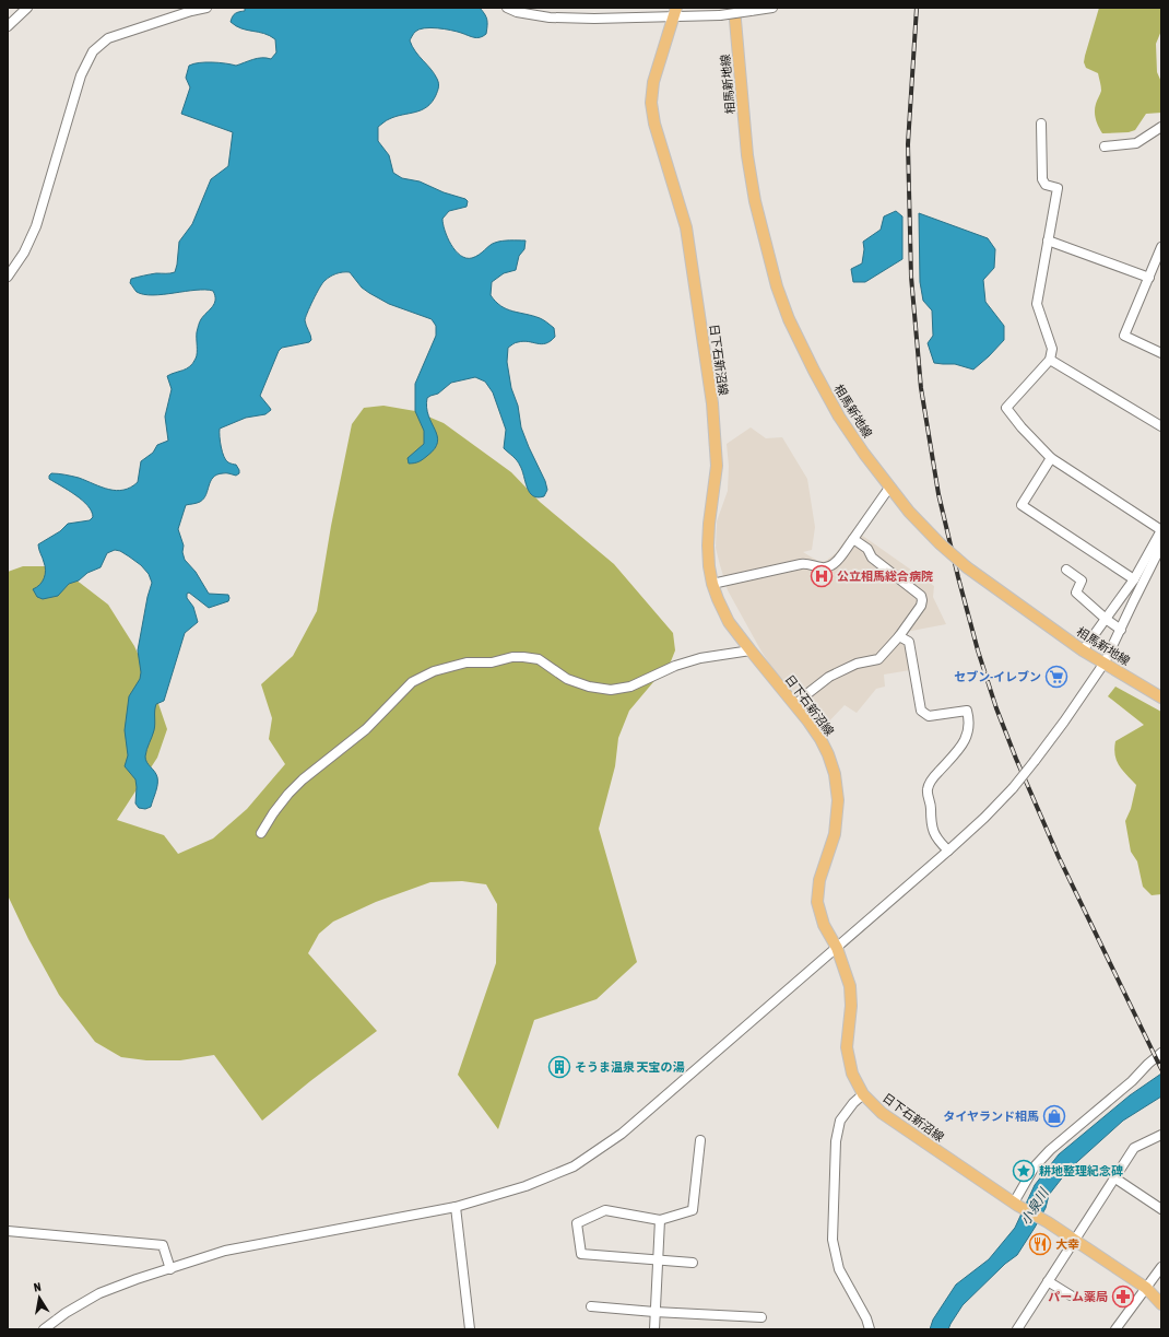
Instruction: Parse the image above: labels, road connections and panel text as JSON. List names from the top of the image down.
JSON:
{
  "streets": {
    "main road": ["相馬新地線", "日下石新沼線"]
  },
  "water": ["小泉川"],
  "places": {
    "hospital": ["公立相馬総合病院"],
    "supermarket": ["セブン-イレブン"],
    "building": ["そうま温泉 天宝の湯"],
    "shop": ["タイヤランド相馬"],
    "place": ["耕地整理紀念碑"],
    "restaurant": ["大幸"],
    "pharmacy": ["パーム薬局"]
  },
  "north": "top"
}
